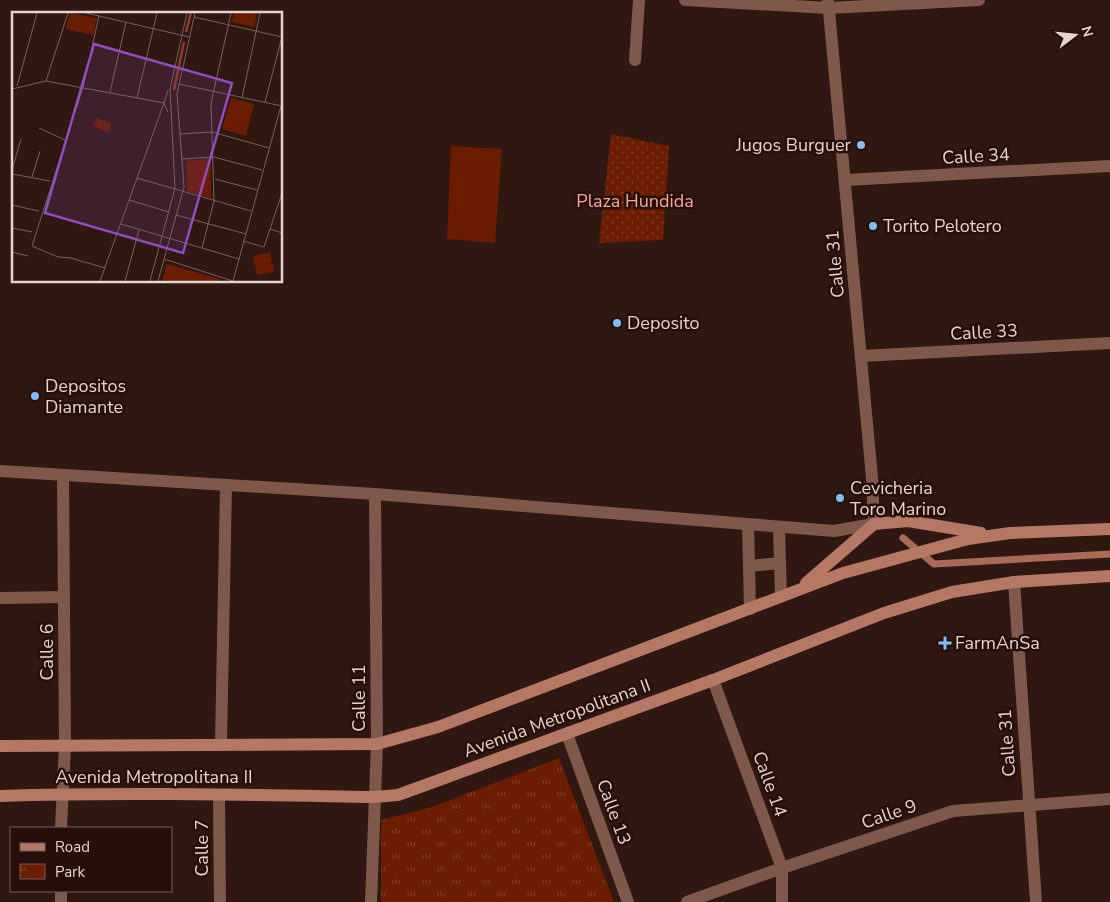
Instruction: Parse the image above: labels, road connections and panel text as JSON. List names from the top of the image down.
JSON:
{
  "streets": {
    "main road": ["Avenida Metropolitana II"],
    "street": [
      "Calle 34",
      "Calle 31",
      "Calle 33",
      "Calle 6",
      "Calle 11",
      "Calle 14",
      "Calle 13",
      "Calle 9",
      "Calle 7"
    ]
  },
  "crossings": [
    ["Calle 34", "Calle 31"],
    ["Calle 31", "Calle 33"],
    ["Calle 31", "Avenida Metropolitana II"],
    ["Calle 31", "Calle 9"],
    ["Calle 6", "Avenida Metropolitana II"],
    ["Calle 11", "Avenida Metropolitana II"],
    ["Avenida Metropolitana II", "Calle 14"],
    ["Avenida Metropolitana II", "Calle 13"],
    ["Avenida Metropolitana II", "Calle 7"],
    ["Calle 14", "Calle 9"]
  ],
  "parks": ["Plaza Hundida"],
  "places": {
    "other": [
      "Jugos Burguer",
      "Torito Pelotero",
      "Deposito",
      "Depositos Diamante",
      "Cevicheria Toro Marino"
    ],
    "health": ["FarmAnSa"]
  },
  "legend": ["Road", "Park"],
  "north": "right"
}
